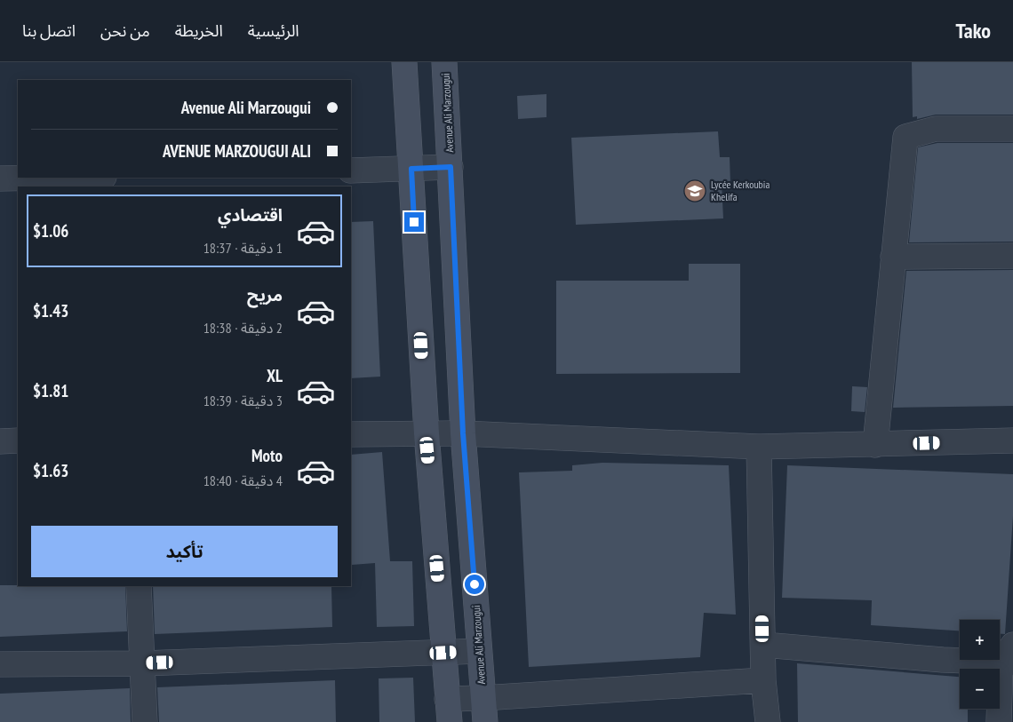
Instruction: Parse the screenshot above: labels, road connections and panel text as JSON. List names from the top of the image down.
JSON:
{
  "streets": {
    "main road": ["Avenue Ali Marzougui"]
  },
  "places": {
    "school or university": ["Lycée Kerkoubia Khelifa"]
  },
  "page": {
    "header": "Tako",
    "nav": [
      "الرئيسية",
      "الخريطة",
      "من نحن",
      "اتصل بنا"
    ],
    "banner": ["Avenue Ali Marzougui", "AVENUE MARZOUGUI ALI"],
    "list": [
      {
        "name": "اقتصادي",
        "note": "1 دقيقة · 18:37",
        "value": "$1.06"
      },
      {
        "name": "مريح",
        "note": "2 دقيقة · 18:38",
        "value": "$1.43"
      },
      {
        "name": "XL",
        "note": "3 دقيقة · 18:39",
        "value": "$1.81"
      },
      {
        "name": "Moto",
        "note": "4 دقيقة · 18:40",
        "value": "$1.63"
      }
    ],
    "buttons": "تأكيد",
    "map_buttons": ["+", "−"]
  }
}
